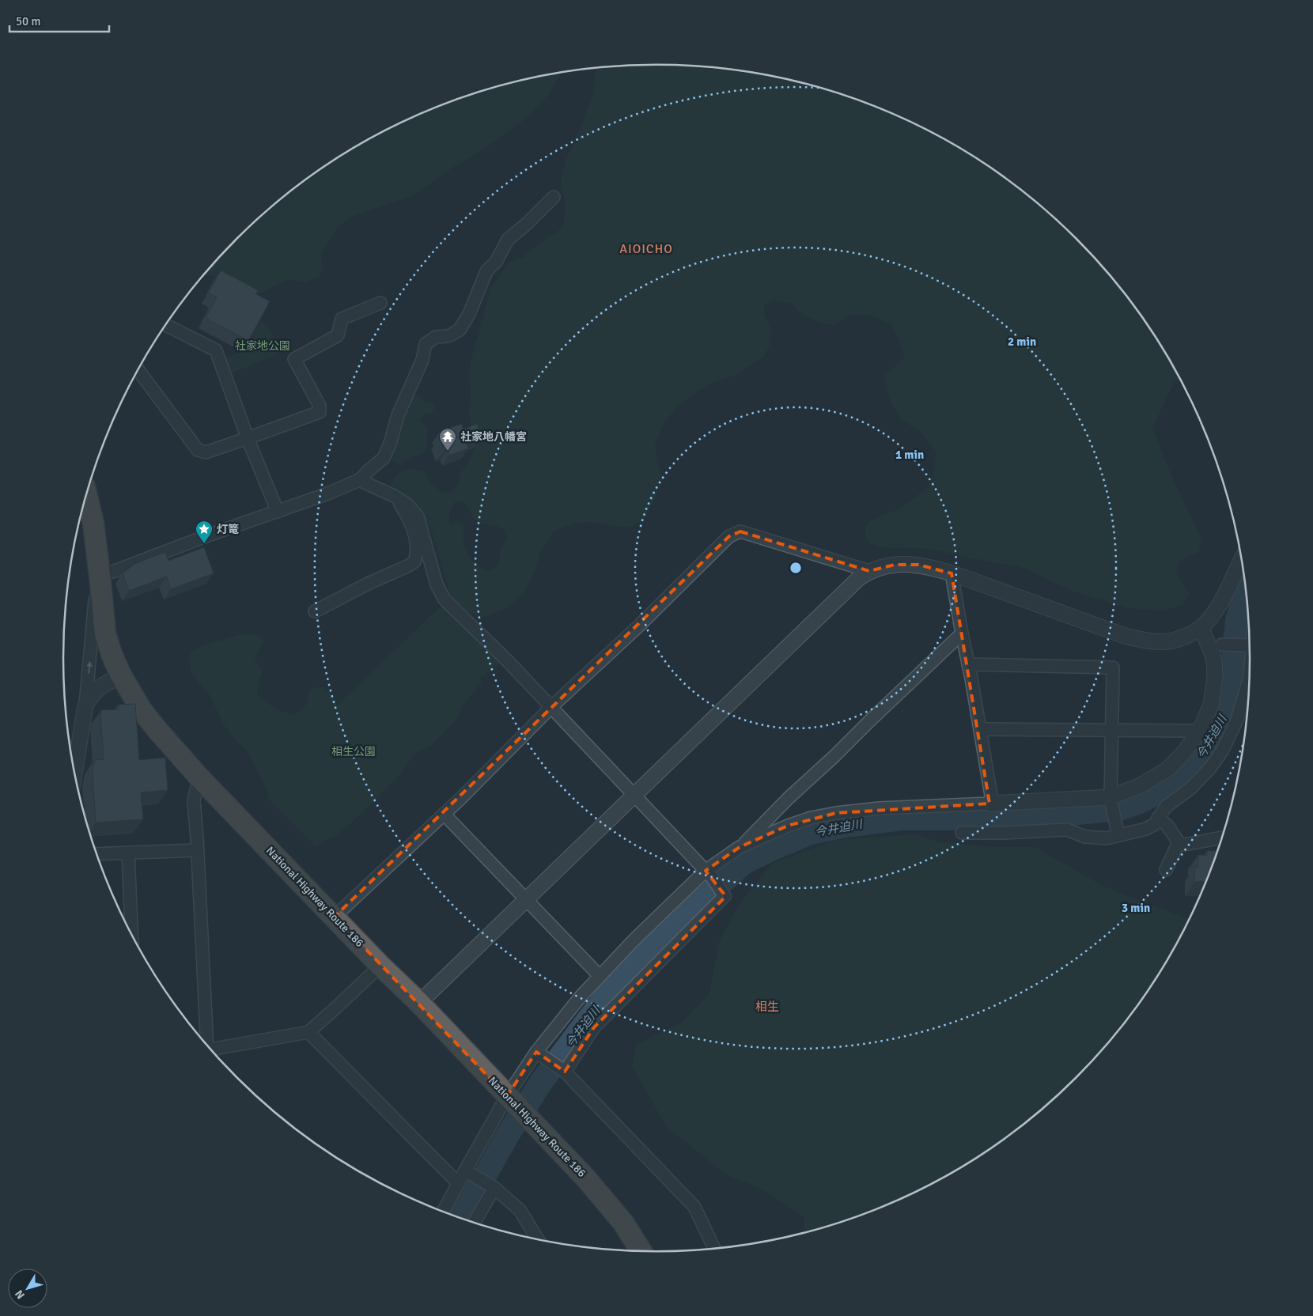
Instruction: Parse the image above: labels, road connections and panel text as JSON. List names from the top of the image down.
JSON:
{
  "streets": {
    "highway": ["National Highway Route 186"]
  },
  "districts": ["AIOICHO", "相生"],
  "water": ["今井迫川"],
  "parks": ["社家地公園", "相生公園"],
  "places": {
    "temple": ["社家地八幡宮"],
    "place": ["灯篭"]
  },
  "scale_bar": "50 m",
  "north": "bottom left",
  "rings": ["2 min", "1 min", "3 min"]
}
